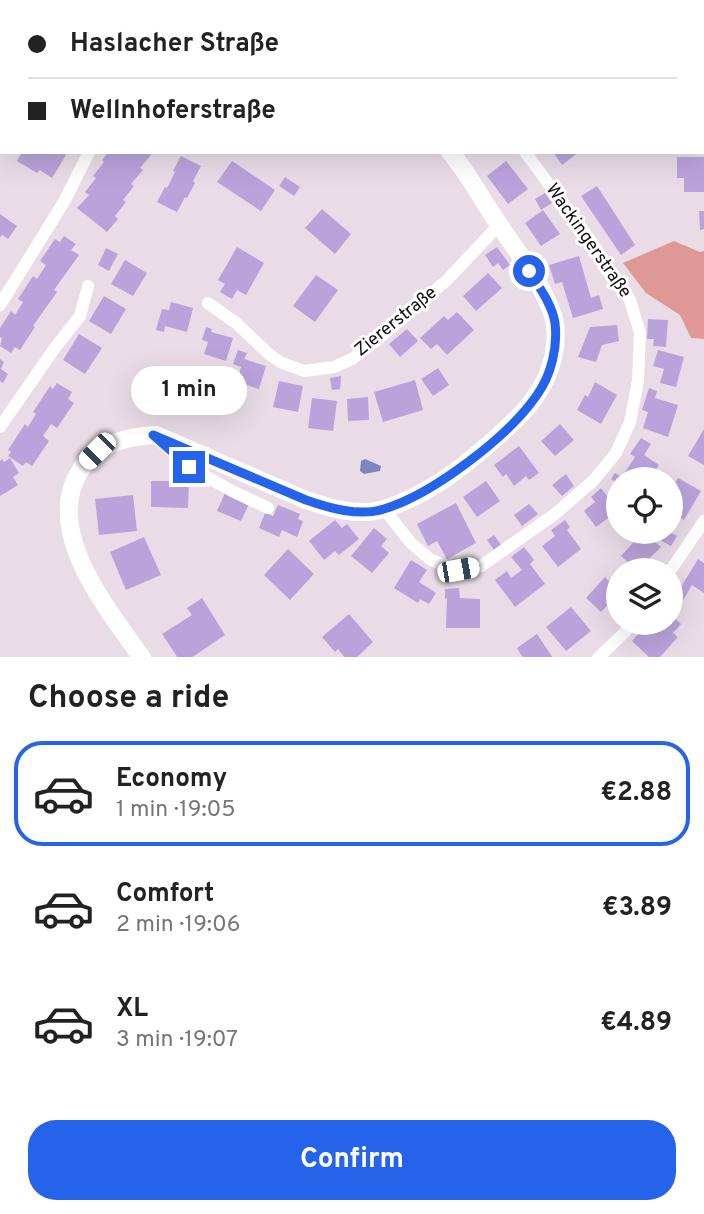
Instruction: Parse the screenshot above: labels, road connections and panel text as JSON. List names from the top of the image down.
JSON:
{
  "streets": {
    "street": ["Wackingerstraße", "Ziererstraße"]
  },
  "page": {
    "banner": ["Haslacher Straße", "Wellnhoferstraße"],
    "bubble": "1 min",
    "heading": "Choose a ride",
    "list": [
      {
        "name": "Economy",
        "note": "1 min · 19:05",
        "value": "€2.88"
      },
      {
        "name": "Comfort",
        "note": "2 min · 19:06",
        "value": "€3.89"
      },
      {
        "name": "XL",
        "note": "3 min · 19:07",
        "value": "€4.89"
      }
    ],
    "buttons": "Confirm"
  }
}
